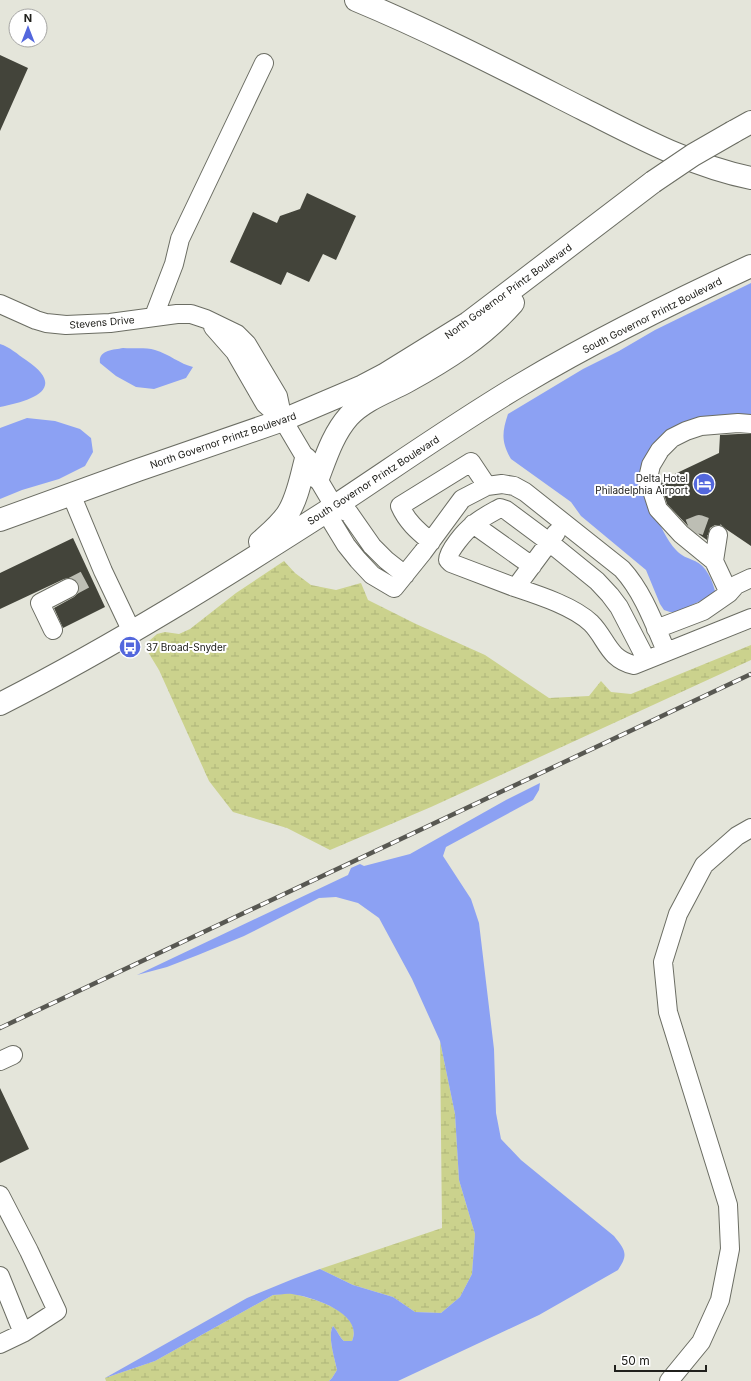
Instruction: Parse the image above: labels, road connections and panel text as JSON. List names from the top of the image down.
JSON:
{
  "streets": {
    "main road": ["North Governor Printz Boulevard", "South Governor Printz Boulevard"],
    "street": ["Stevens Drive"]
  },
  "crossings": [
    ["North Governor Printz Boulevard", "Stevens Drive"],
    ["South Governor Printz Boulevard", "Stevens Drive"]
  ],
  "places": {
    "hotel": ["Delta Hotel Philadelphia Airport"],
    "bus stop": ["37 Broad-Snyder"]
  },
  "scale_bar": "50 m",
  "north": "top"
}
